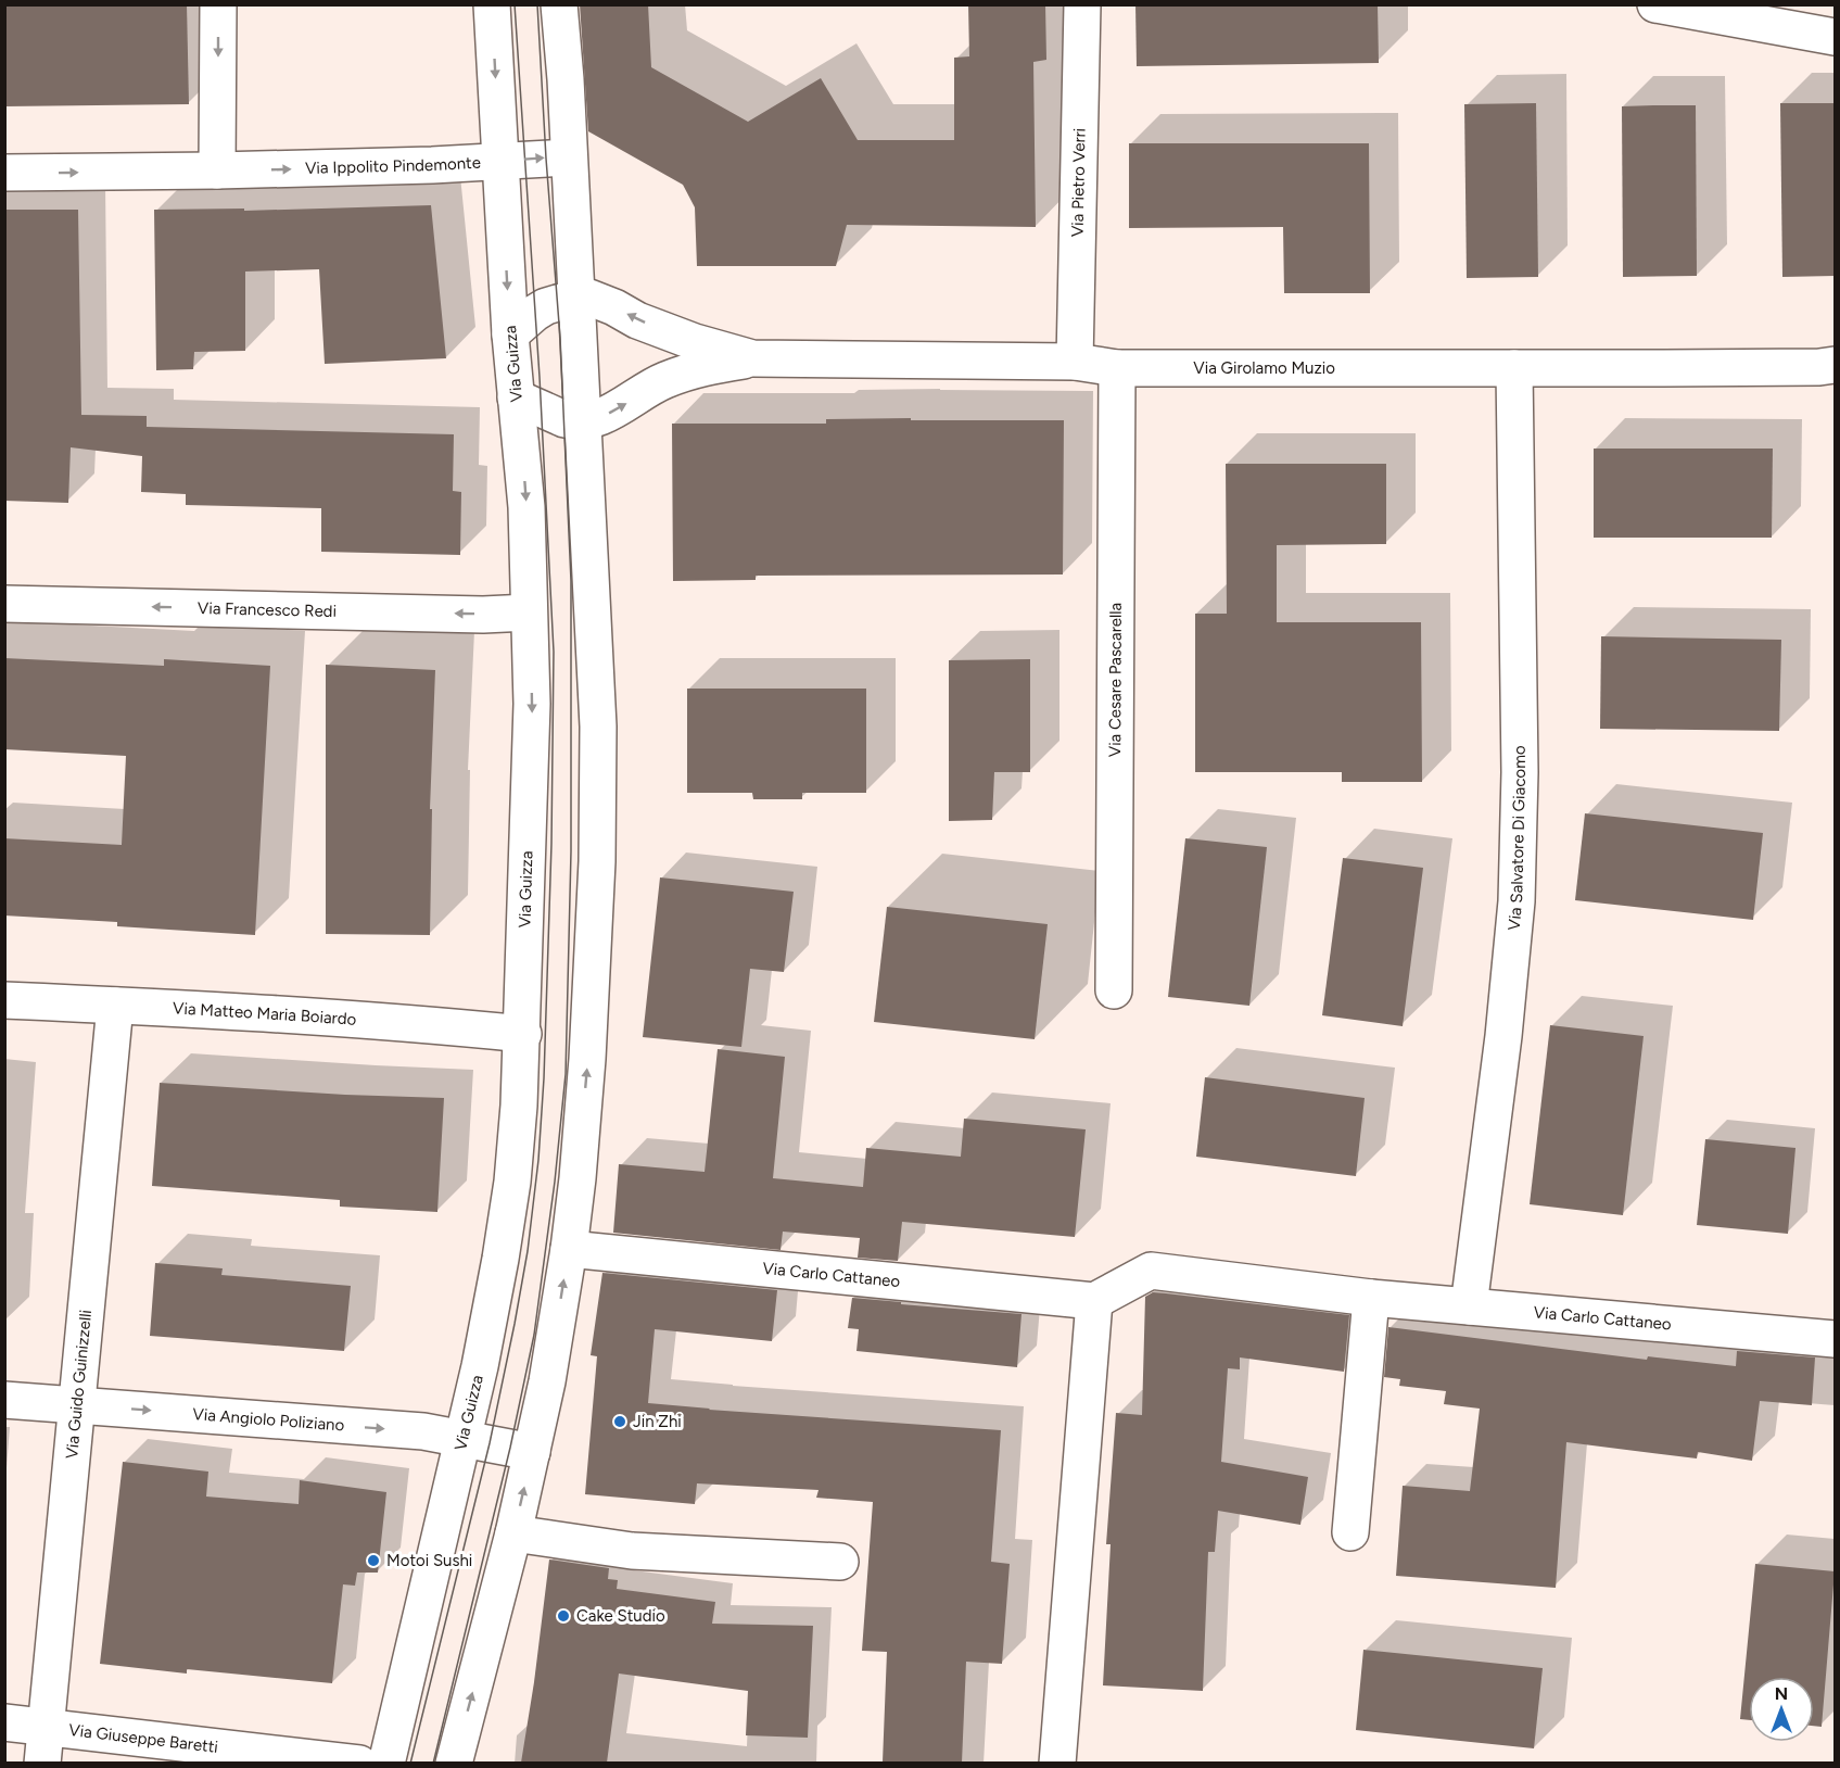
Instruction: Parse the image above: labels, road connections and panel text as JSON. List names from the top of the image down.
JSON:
{
  "streets": {
    "street": [
      "Via Ippolito Pindemonte",
      "Via Pietro Verri",
      "Via Guizza",
      "Via Girolamo Muzio",
      "Via Francesco Redi",
      "Via Cesare Pascarella",
      "Via Salvatore Di Giacomo",
      "Via Matteo Maria Boiardo",
      "Via Carlo Cattaneo",
      "Via Guido Guinizzelli",
      "Via Angiolo Poliziano",
      "Via Giuseppe Baretti"
    ]
  },
  "crossings": [
    ["Via Ippolito Pindemonte", "Via Guizza"],
    ["Via Pietro Verri", "Via Girolamo Muzio"],
    ["Via Guizza", "Via Francesco Redi"],
    ["Via Guizza", "Via Matteo Maria Boiardo"],
    ["Via Guizza", "Via Angiolo Poliziano"],
    ["Via Girolamo Muzio", "Via Cesare Pascarella"],
    ["Via Girolamo Muzio", "Via Salvatore Di Giacomo"],
    ["Via Salvatore Di Giacomo", "Via Carlo Cattaneo"],
    ["Via Matteo Maria Boiardo", "Via Guido Guinizzelli"],
    ["Via Guido Guinizzelli", "Via Angiolo Poliziano"],
    ["Via Guido Guinizzelli", "Via Giuseppe Baretti"]
  ],
  "one_way": ["Via Ippolito Pindemonte", "Via Francesco Redi", "Via Angiolo Poliziano"],
  "places": ["Jin Zhi", "Motoi Sushi", "Cake Studio"],
  "north": "top"
}
